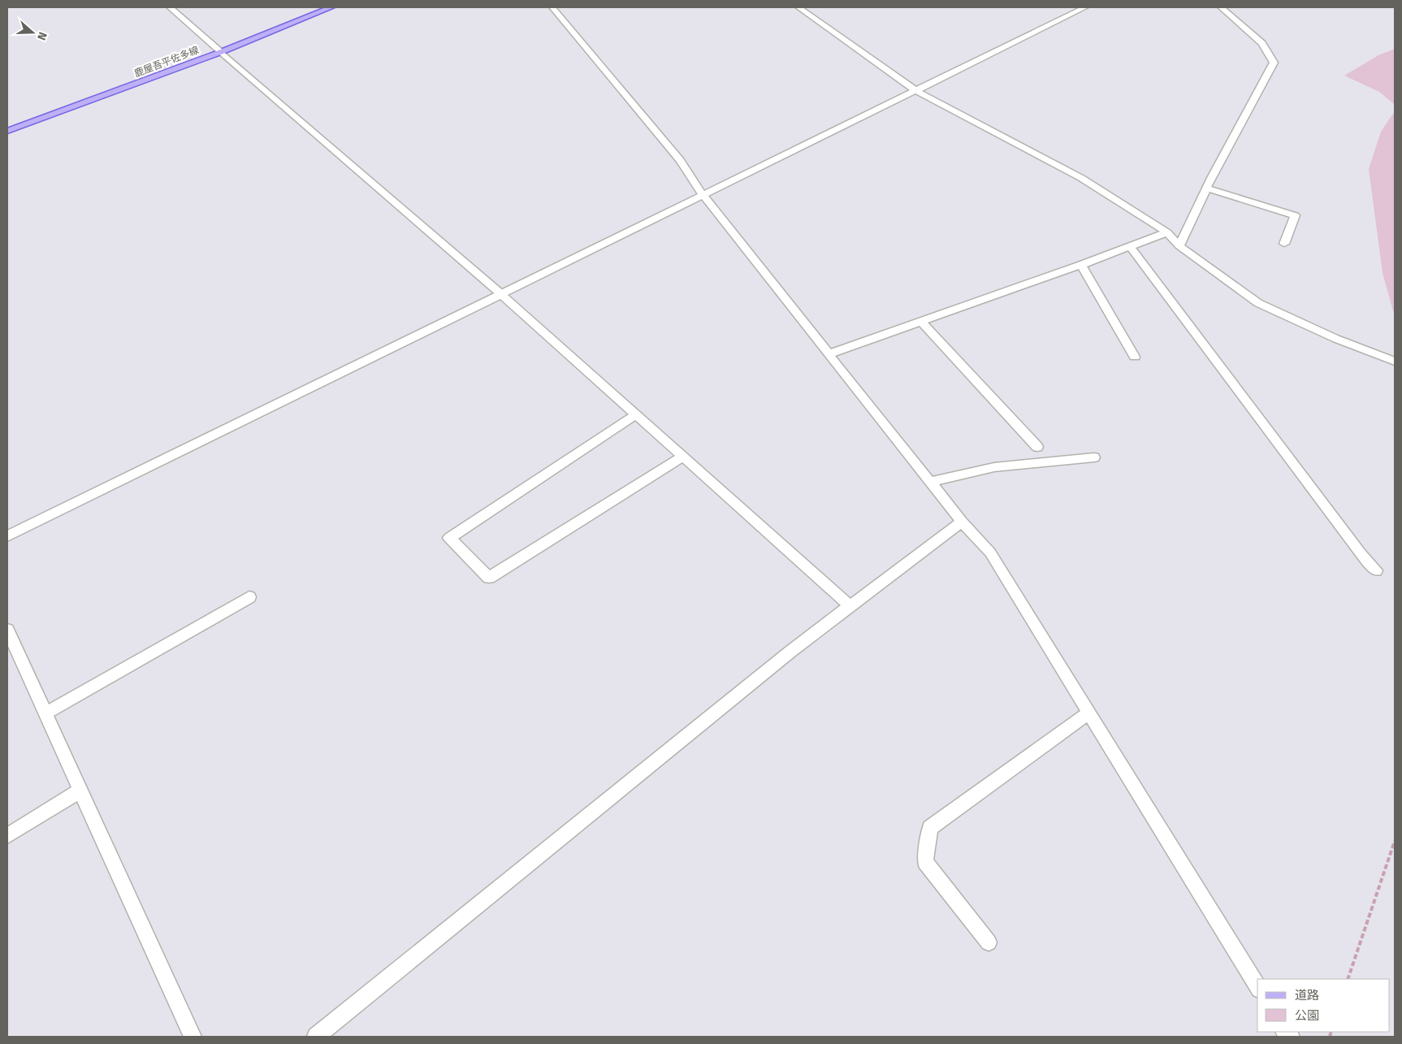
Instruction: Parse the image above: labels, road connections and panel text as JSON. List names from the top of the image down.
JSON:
{
  "streets": {
    "main road": ["鹿屋吾平佐多線"]
  },
  "legend": ["道路", "公園"],
  "north": "right"
}
